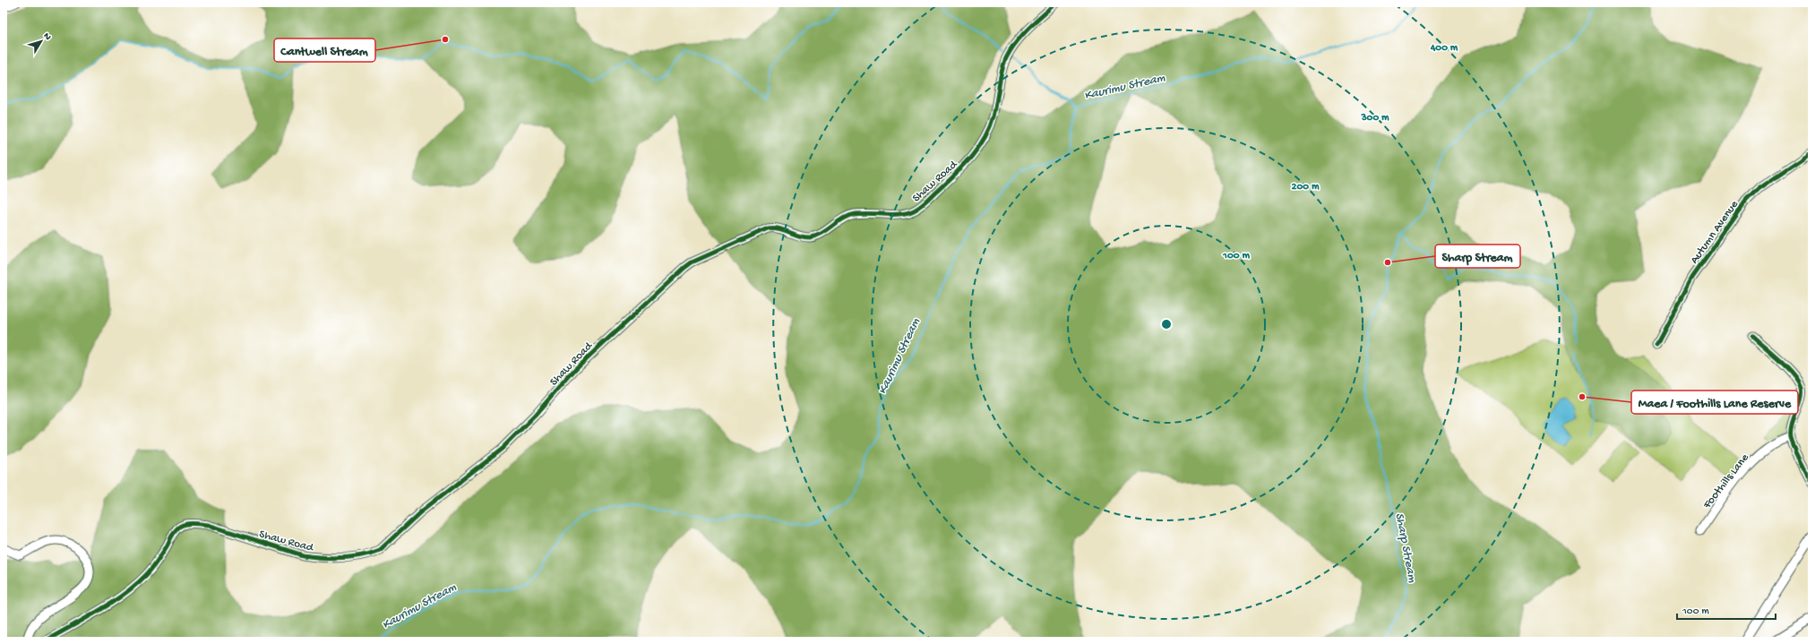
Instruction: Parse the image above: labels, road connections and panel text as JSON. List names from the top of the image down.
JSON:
{
  "streets": {
    "street": ["Shaw Road", "Autumn Avenue", "Foothills Lane"]
  },
  "water": ["Kaurimu Stream", "Sharp Stream"],
  "places": ["Cantwell Stream", "Sharp Stream", "Maea / Foothills Lane Reserve"],
  "scale_bar": "100 m",
  "north": "top right",
  "rings": [
    "400 m",
    "300 m",
    "200 m",
    "100 m"
  ]
}
